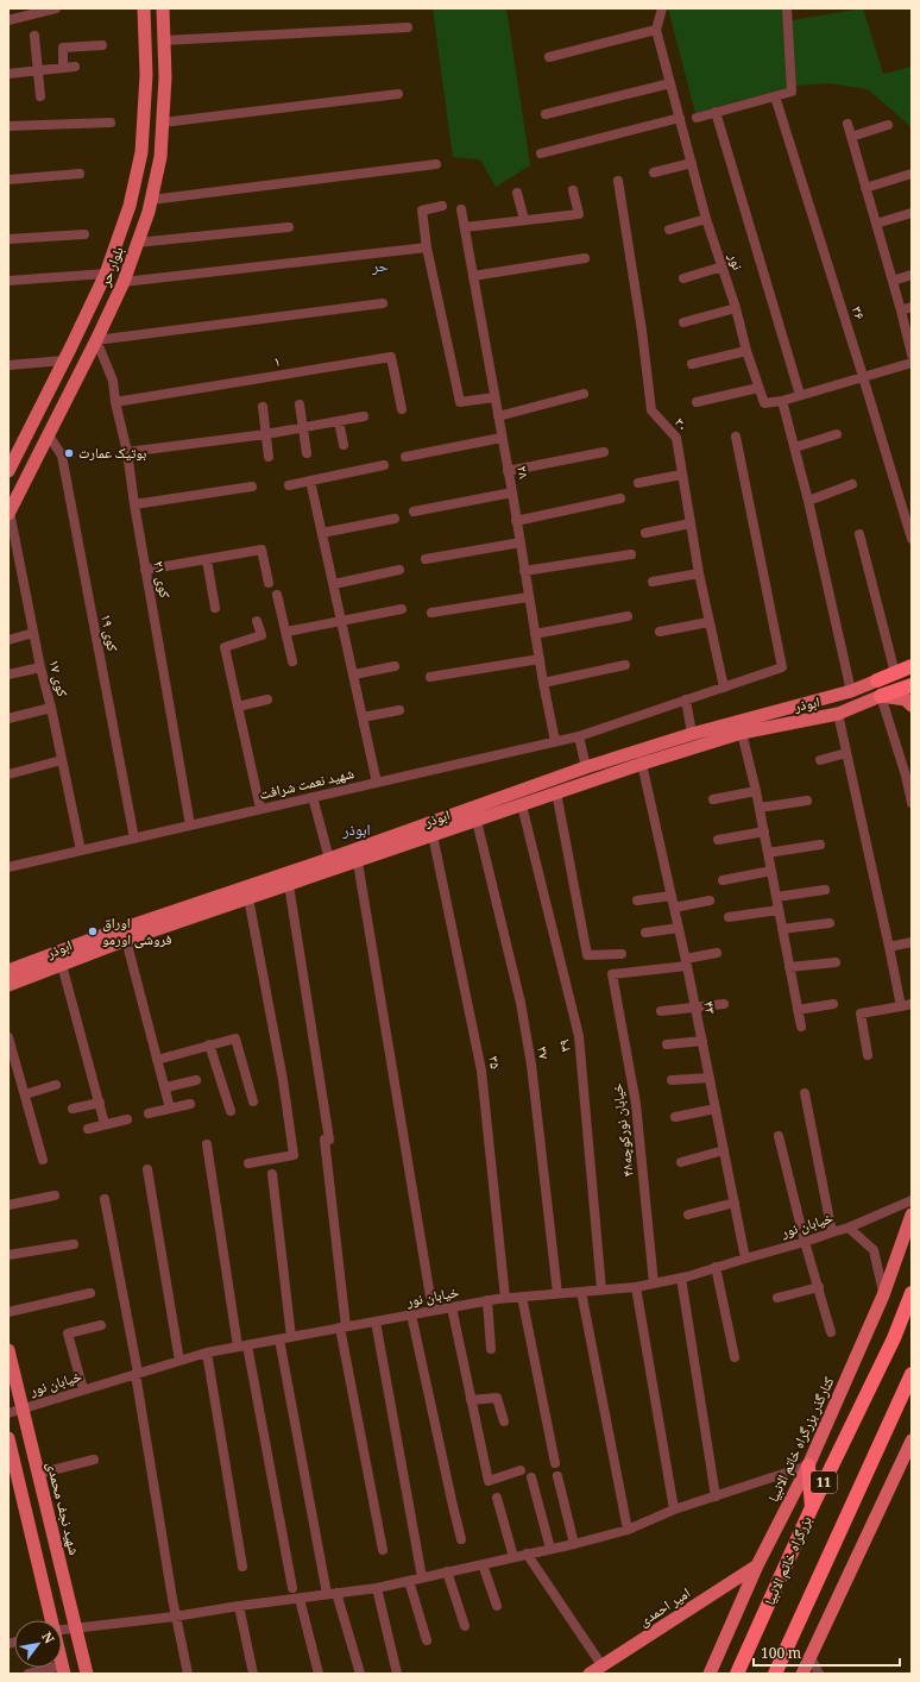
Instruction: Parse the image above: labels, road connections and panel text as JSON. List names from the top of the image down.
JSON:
{
  "streets": {
    "highway": ["11", "بزرگراه خاتم الانبیا"],
    "main road": [
      "بلوار حر",
      "ابوذر",
      "کنارگذر بزرگراه خاتم الانبیا",
      "شهید نجف محمدی",
      "امیر احمدی"
    ],
    "street": [
      "نور",
      "۳۶",
      "۱",
      "۳۰",
      "۲۸",
      "کوی ۲۱",
      "کوی ۱۹",
      "کوی ۱۷",
      "شهید نعمت شرافت",
      "۴۳",
      "۳۹",
      "۳۷",
      "۳۵",
      "خیابان نورکوچه۴۸",
      "خیابان نور"
    ]
  },
  "crossings": [
    ["نور", "۳۶"],
    ["بلوار حر", "کوی ۲۱"],
    ["بلوار حر", "کوی ۱۹"],
    ["بلوار حر", "کوی ۱۷"],
    ["۱", "کوی ۲۱"],
    ["۳۰", "شهید نعمت شرافت"],
    ["۲۸", "شهید نعمت شرافت"],
    ["کوی ۲۱", "شهید نعمت شرافت"],
    ["کوی ۱۹", "شهید نعمت شرافت"],
    ["کوی ۱۷", "شهید نعمت شرافت"],
    ["ابوذر", "۴۳"],
    ["ابوذر", "۳۹"],
    ["ابوذر", "۳۷"],
    ["ابوذر", "۳۵"],
    ["۴۳", "خیابان نورکوچه۴۸"],
    ["۴۳", "خیابان نور"],
    ["۳۹", "خیابان نور"],
    ["۳۷", "خیابان نور"],
    ["۳۵", "خیابان نور"],
    ["خیابان نورکوچه۴۸", "خیابان نور"],
    ["خیابان نور", "شهید نجف محمدی"],
    ["کنارگذر بزرگراه خاتم الانبیا", "امیر احمدی"]
  ],
  "districts": ["حر", "ابوذر"],
  "places": ["بوتیک عمارت", "اوراق فروشی اورمو"],
  "scale_bar": "100 m",
  "north": "top right"
}
